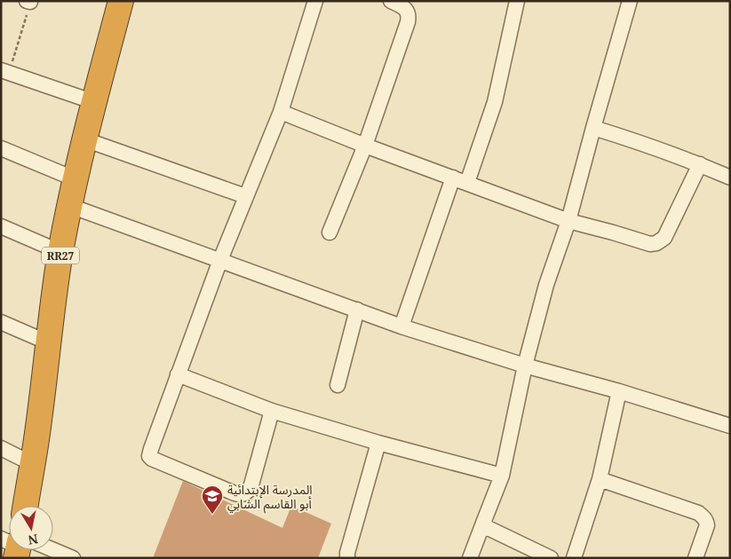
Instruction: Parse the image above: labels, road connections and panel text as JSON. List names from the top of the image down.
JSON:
{
  "streets": {
    "highway": ["RR27"]
  },
  "places": {
    "school or university": ["المدرسة الإبتدائية أبو القاسم الشابي"]
  },
  "north": "bottom"
}
